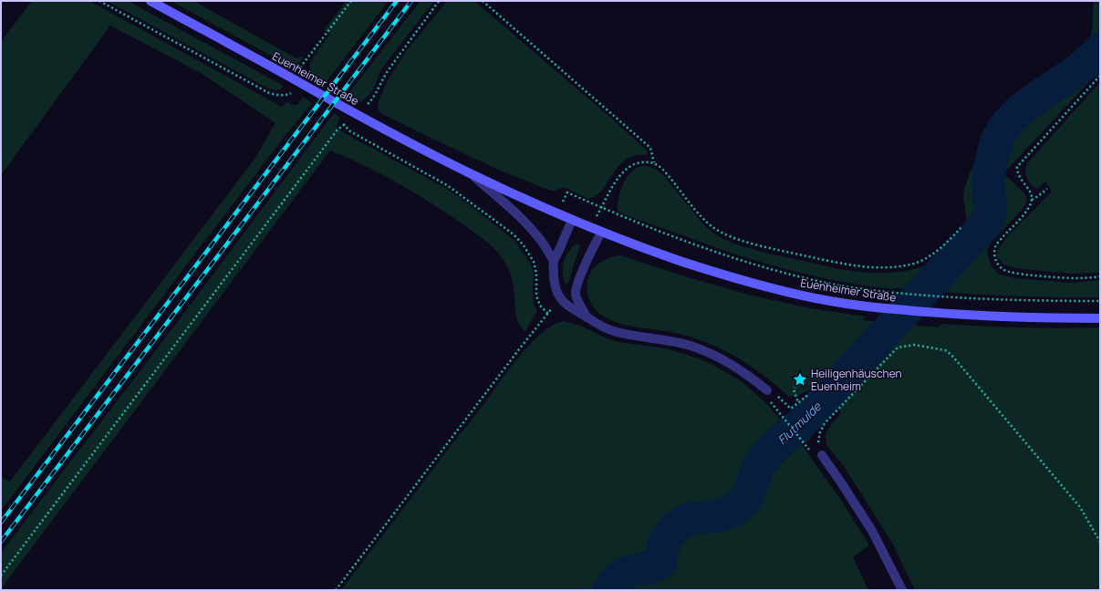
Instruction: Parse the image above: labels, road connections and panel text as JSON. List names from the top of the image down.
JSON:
{
  "streets": {
    "main road": ["Euenheimer Straße"]
  },
  "water": ["Flutmulde"],
  "places": {
    "place": ["Heiligenhäuschen Euenheim"]
  }
}
